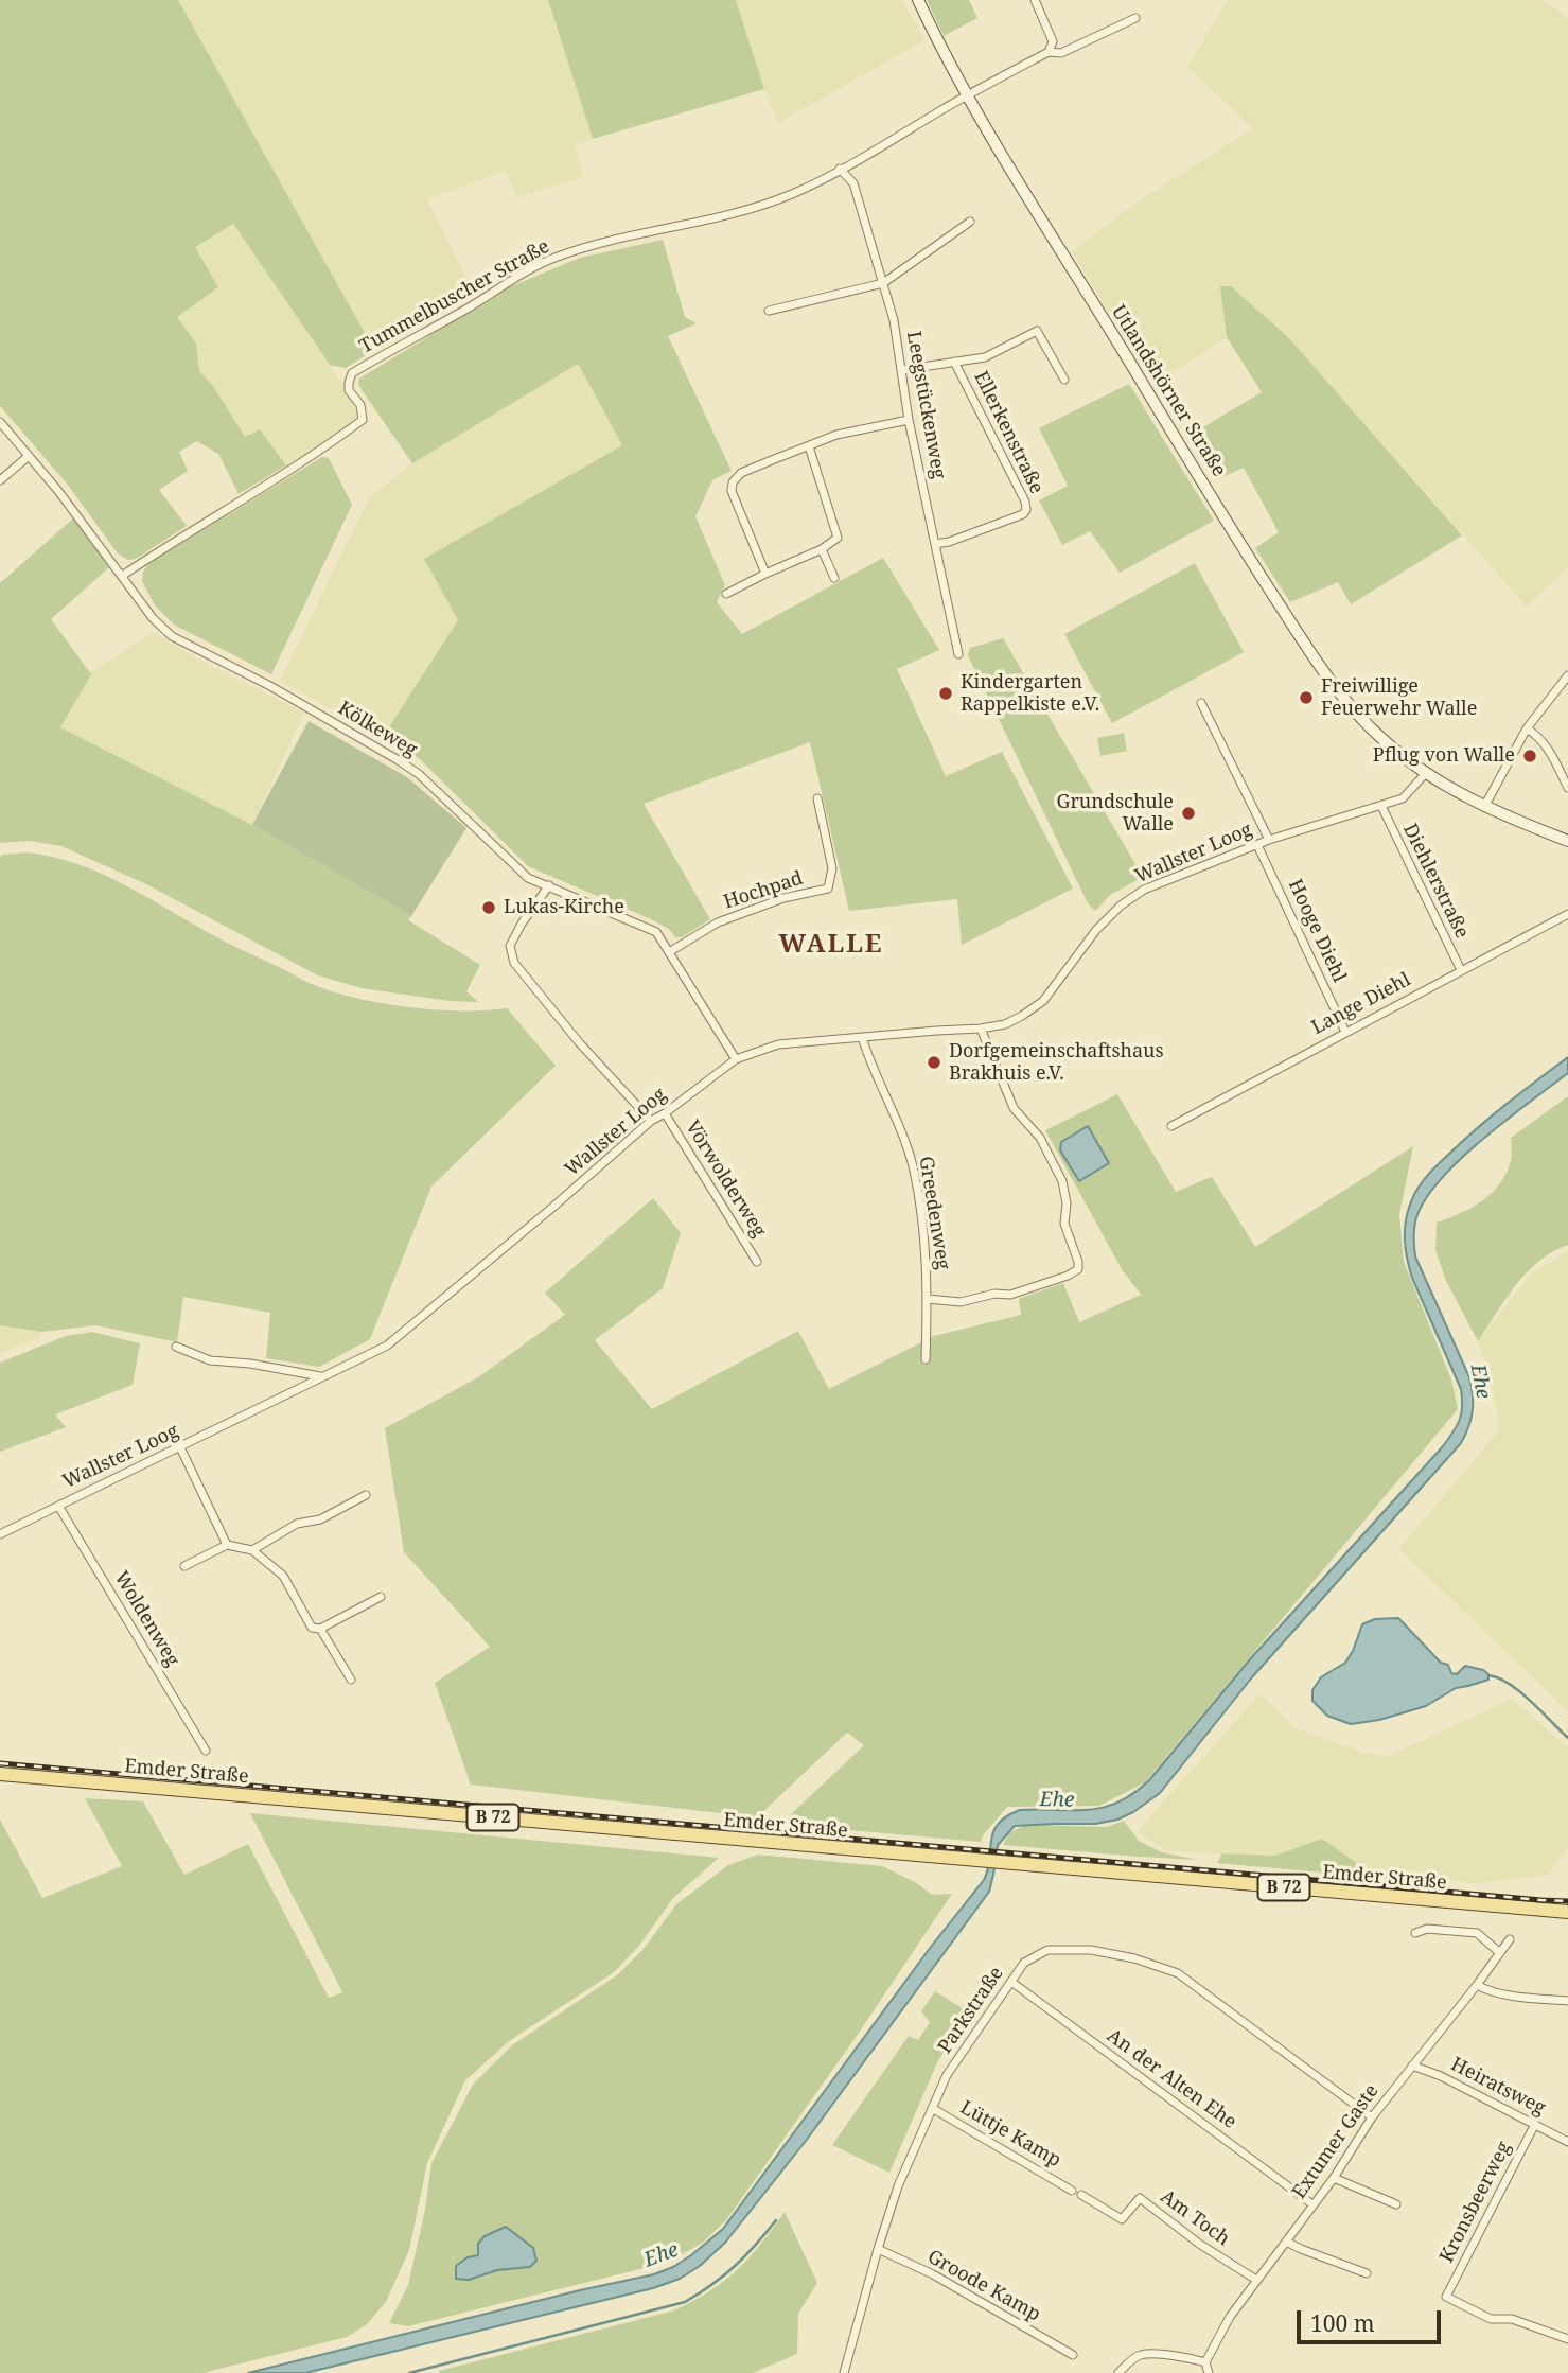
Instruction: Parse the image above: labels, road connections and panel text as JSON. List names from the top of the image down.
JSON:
{
  "streets": {
    "main road": ["Emder Straße", "B 72"],
    "street": [
      "Tummelbuscher Straße",
      "Utlandshörner Straße",
      "Leegstückenweg",
      "Ellerkenstraße",
      "Kölkeweg",
      "Wallster Loog",
      "Diehlerstraße",
      "Hochpad",
      "Hooge Diehl",
      "Lange Diehl",
      "Vörwolderweg",
      "Greedenweg",
      "Woldenweg",
      "Parkstraße",
      "An der Alten Ehe",
      "Heiratsweg",
      "Lüttje Kamp",
      "Extumer Gaste",
      "Kronsbeerweg",
      "Am Toch",
      "Groode Kamp"
    ]
  },
  "crossings": [
    ["Tummelbuscher Straße", "Utlandshörner Straße"],
    ["Tummelbuscher Straße", "Leegstückenweg"],
    ["Tummelbuscher Straße", "Kölkeweg"],
    ["Utlandshörner Straße", "Wallster Loog"],
    ["Leegstückenweg", "Ellerkenstraße"],
    ["Kölkeweg", "Wallster Loog"],
    ["Kölkeweg", "Hochpad"],
    ["Wallster Loog", "Diehlerstraße"],
    ["Wallster Loog", "Hooge Diehl"],
    ["Wallster Loog", "Vörwolderweg"],
    ["Wallster Loog", "Greedenweg"],
    ["Wallster Loog", "Woldenweg"],
    ["Diehlerstraße", "Lange Diehl"],
    ["Hooge Diehl", "Lange Diehl"],
    ["Parkstraße", "An der Alten Ehe"],
    ["Parkstraße", "Lüttje Kamp"],
    ["Parkstraße", "Extumer Gaste"],
    ["Parkstraße", "Groode Kamp"],
    ["An der Alten Ehe", "Extumer Gaste"],
    ["Heiratsweg", "Extumer Gaste"],
    ["Heiratsweg", "Kronsbeerweg"],
    ["Extumer Gaste", "Am Toch"]
  ],
  "districts": ["WALLE"],
  "water": ["Ehe"],
  "places": [
    "Kindergarten Rappelkiste e.V.",
    "Freiwillige Feuerwehr Walle",
    "Pflug von Walle",
    "Grundschule Walle",
    "Lukas-Kirche",
    "Dorfgemeinschaftshaus Brakhuis e.V."
  ],
  "scale_bar": "100 m"
}
